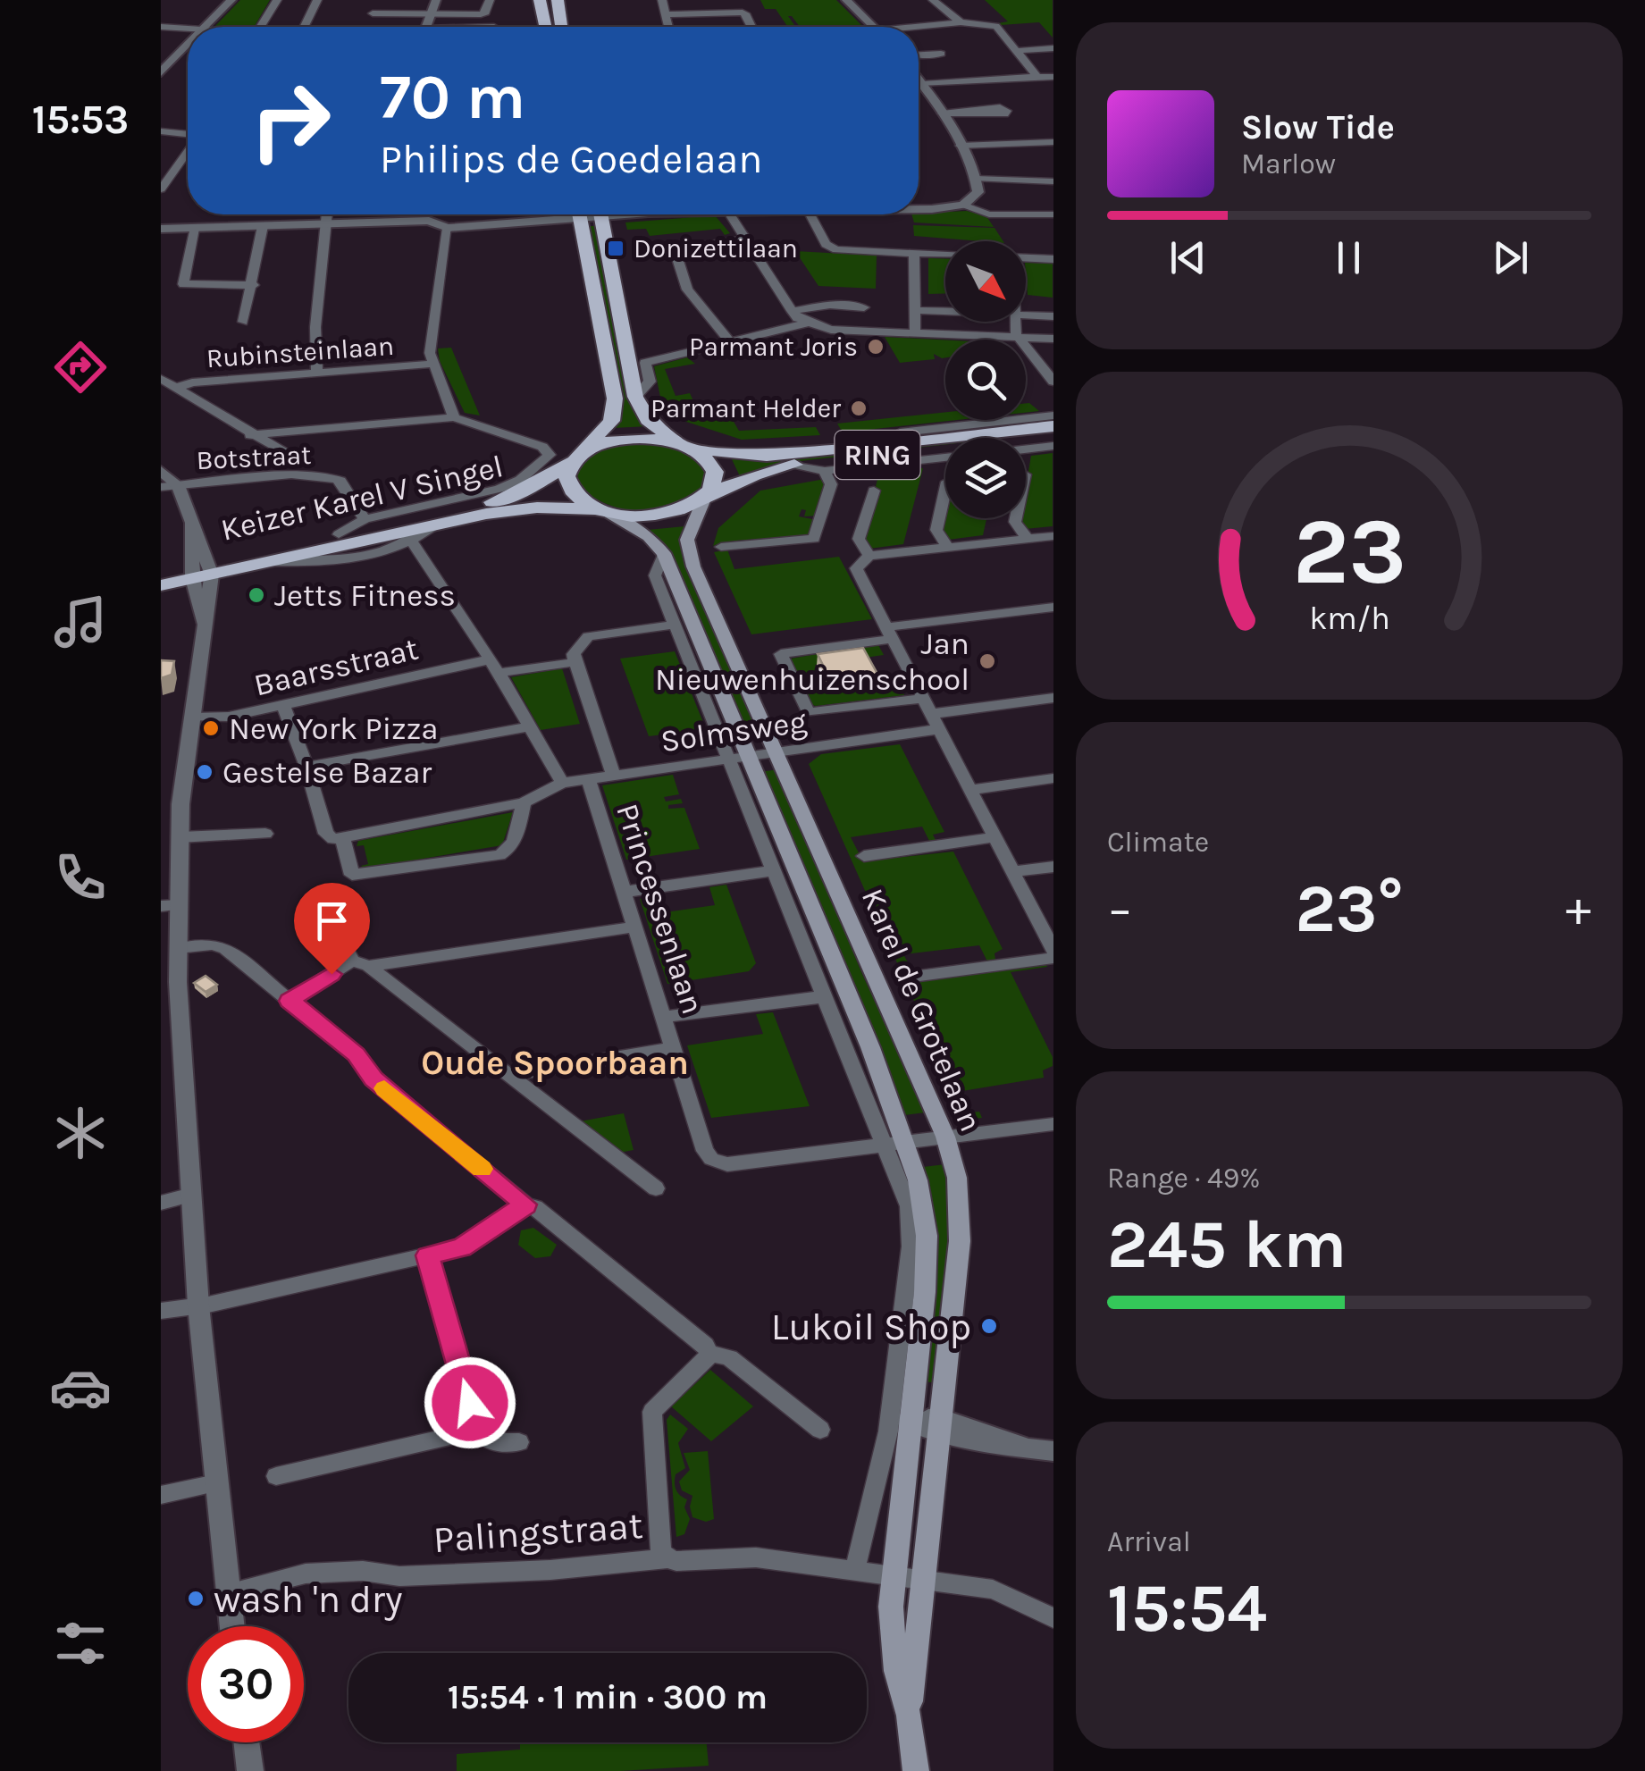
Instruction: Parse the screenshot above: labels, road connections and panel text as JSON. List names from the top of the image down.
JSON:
{
  "streets": {
    "main road": ["RING", "Keizer Karel V Singel", "Karel de Grotelaan"],
    "street": [
      "Rubinsteinlaan",
      "Botstraat",
      "Baarsstraat",
      "Solmsweg",
      "Princessenlaan",
      "Palingstraat"
    ]
  },
  "crossings": [
    ["RING", "Keizer Karel V Singel"],
    ["RING", "Karel de Grotelaan"],
    ["Keizer Karel V Singel", "Karel de Grotelaan"],
    ["Solmsweg", "Princessenlaan"],
    ["Solmsweg", "Karel de Grotelaan"],
    ["Princessenlaan", "Karel de Grotelaan"],
    ["Karel de Grotelaan", "Palingstraat"]
  ],
  "districts": ["Oude Spoorbaan"],
  "places": {
    "transit": ["Donizettilaan"],
    "other": [
      "Parmant Joris",
      "Parmant Helder",
      "Jetts Fitness",
      "Jan Nieuwenhuizenschool",
      "New York Pizza",
      "Gestelse Bazar",
      "Lukoil Shop",
      "wash 'n dry"
    ]
  },
  "north": "bottom right",
  "page": {
    "tabs": "15:53",
    "turn": ["70 m", "Philips de Goedelaan"],
    "song": ["Slow Tide", "Marlow"],
    "tile": [
      "Climate",
      ["Range · 49%", "245 km"],
      ["Arrival", "15:54"]
    ],
    "heat": ["−", "23°", "+"],
    "limit": "30",
    "trip": "15:54 · 1 min · 300 m",
    "gauge": ["23", "km/h"]
  }
}
